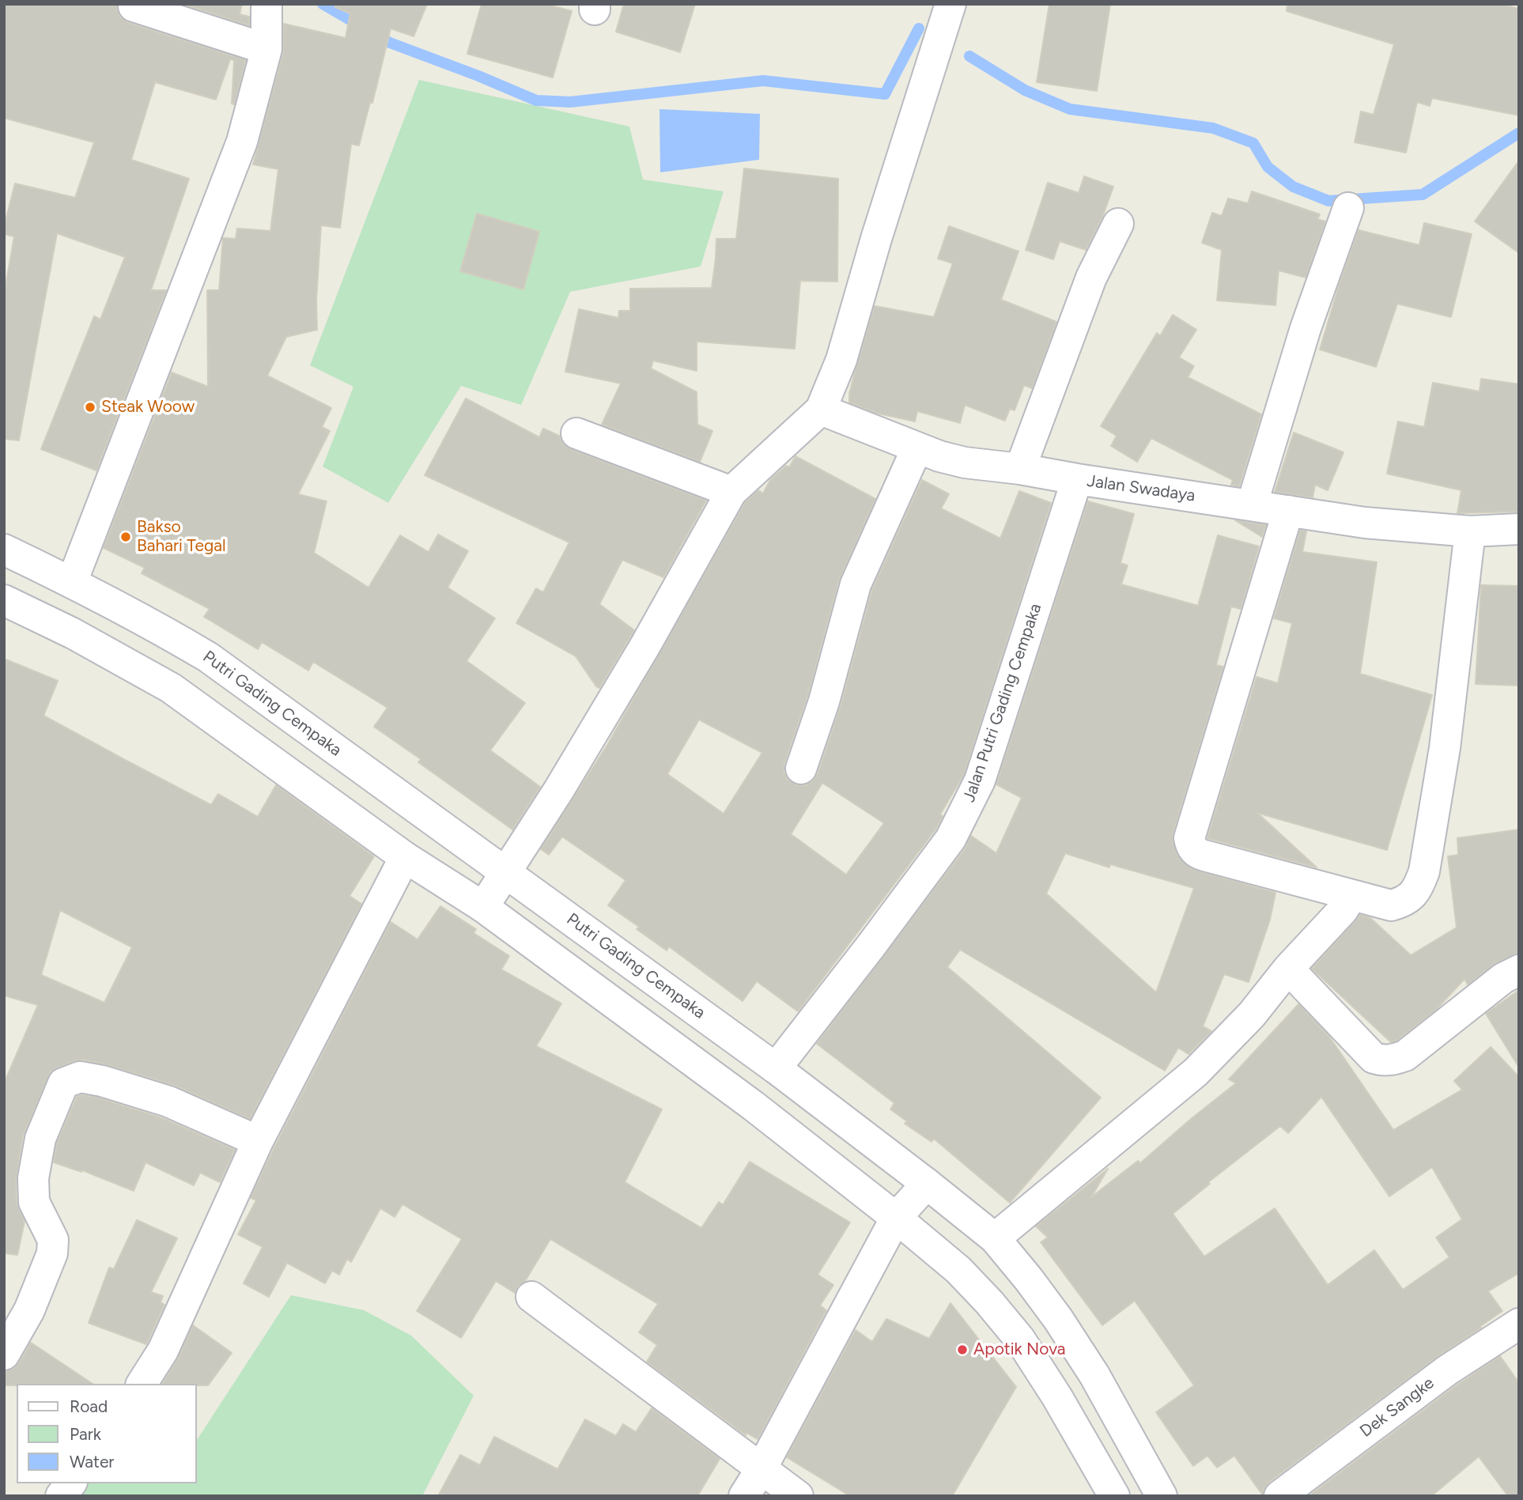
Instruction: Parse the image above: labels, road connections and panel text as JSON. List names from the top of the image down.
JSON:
{
  "streets": {
    "street": [
      "Jalan Swadaya",
      "Jalan Putri Gading Cempaka",
      "Putri Gading Cempaka",
      "Dek Sangke"
    ]
  },
  "crossings": [
    ["Jalan Swadaya", "Jalan Putri Gading Cempaka"],
    ["Jalan Putri Gading Cempaka", "Putri Gading Cempaka"]
  ],
  "places": ["Steak Woow", "Bakso Bahari Tegal", "Apotik Nova"],
  "legend": ["Road", "Park", "Water"]
}
